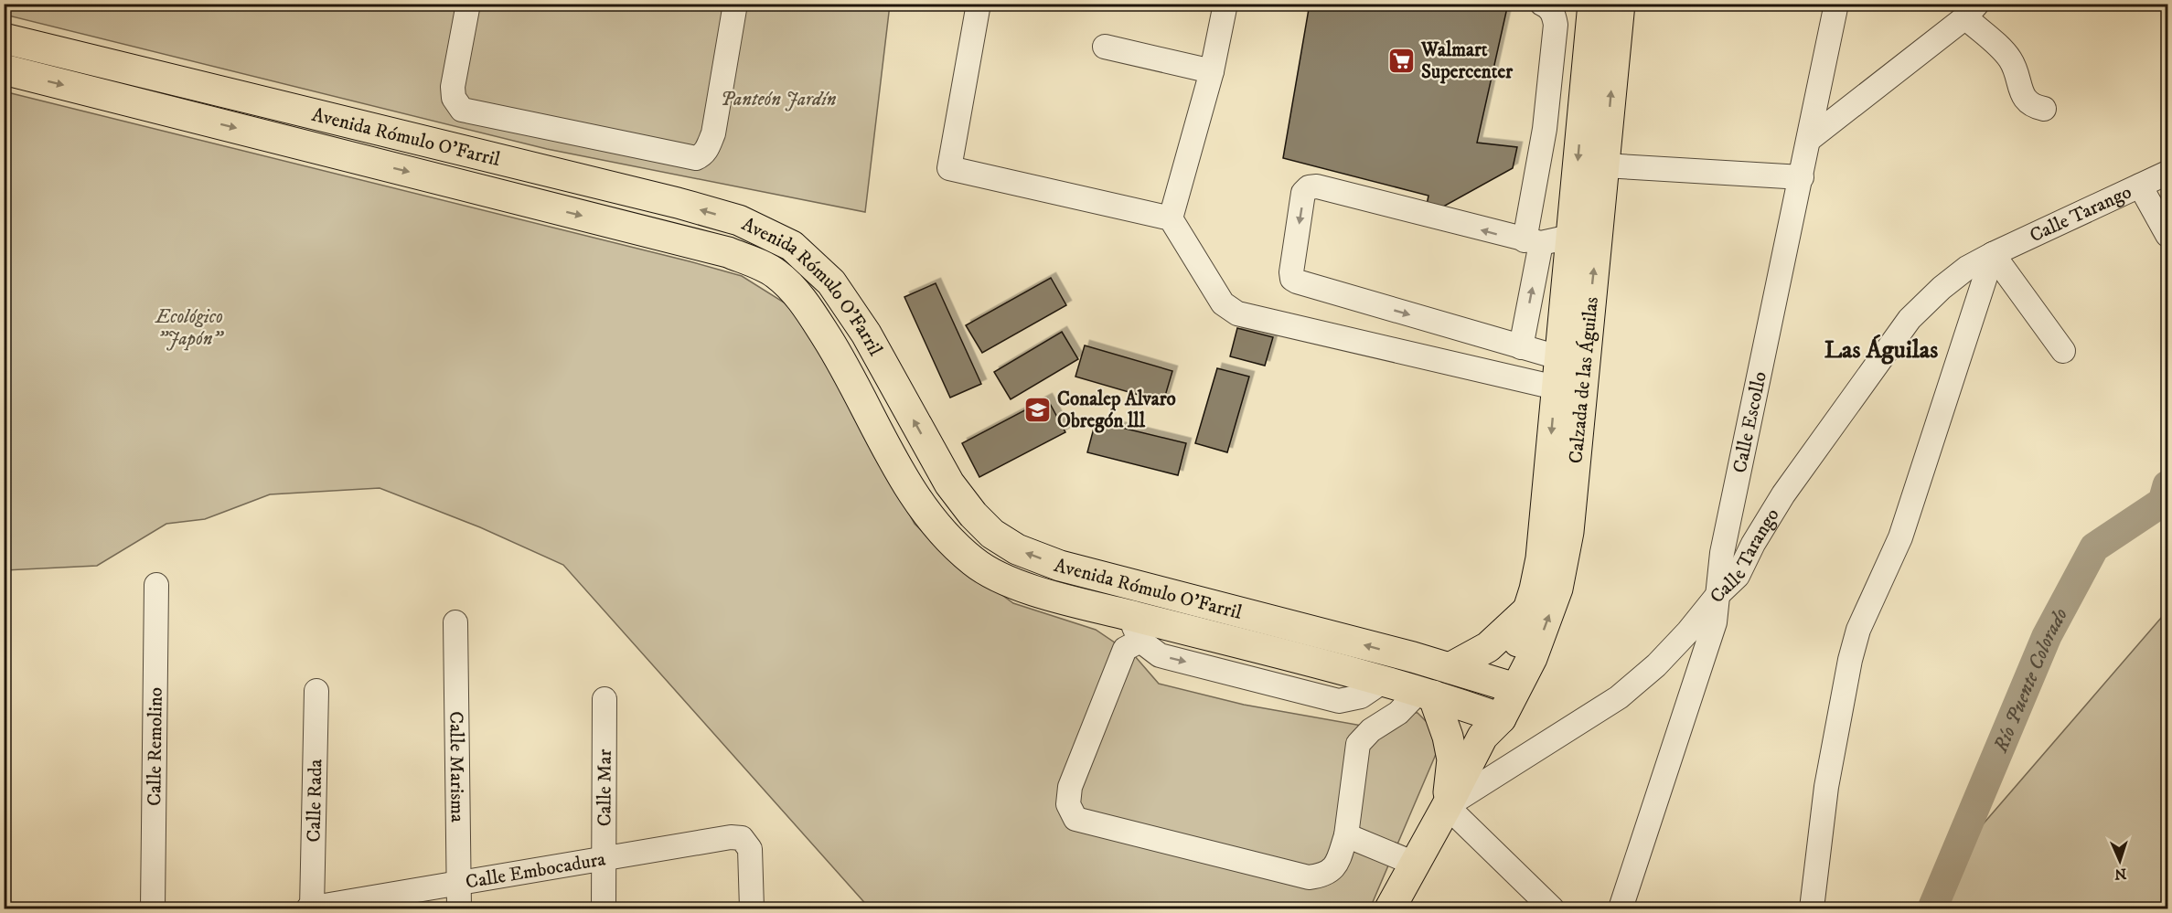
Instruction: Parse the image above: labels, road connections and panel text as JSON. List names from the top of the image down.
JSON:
{
  "streets": {
    "main road": ["Avenida Rómulo O'Farril", "Calzada de las Águilas"],
    "street": [
      "Calle Tarango",
      "Calle Escollo",
      "Calle Remolino",
      "Calle Marisma",
      "Calle Mar",
      "Calle Rada",
      "Calle Embocadura"
    ]
  },
  "crossings": [
    ["Avenida Rómulo O'Farril", "Calzada de las Águilas"],
    ["Calle Tarango", "Calzada de las Águilas"],
    ["Calle Tarango", "Calle Escollo"],
    ["Calle Marisma", "Calle Embocadura"],
    ["Calle Mar", "Calle Embocadura"],
    ["Calle Rada", "Calle Embocadura"]
  ],
  "districts": ["Las Águilas"],
  "water": ["Río Puente Colorado"],
  "parks": ["Panteón Jardín", "Ecológico \"Japón\""],
  "places": {
    "supermarket": ["Walmart Supercenter"],
    "school or university": ["Conalep Alvaro Obregón lll"]
  },
  "north": "bottom"
}
